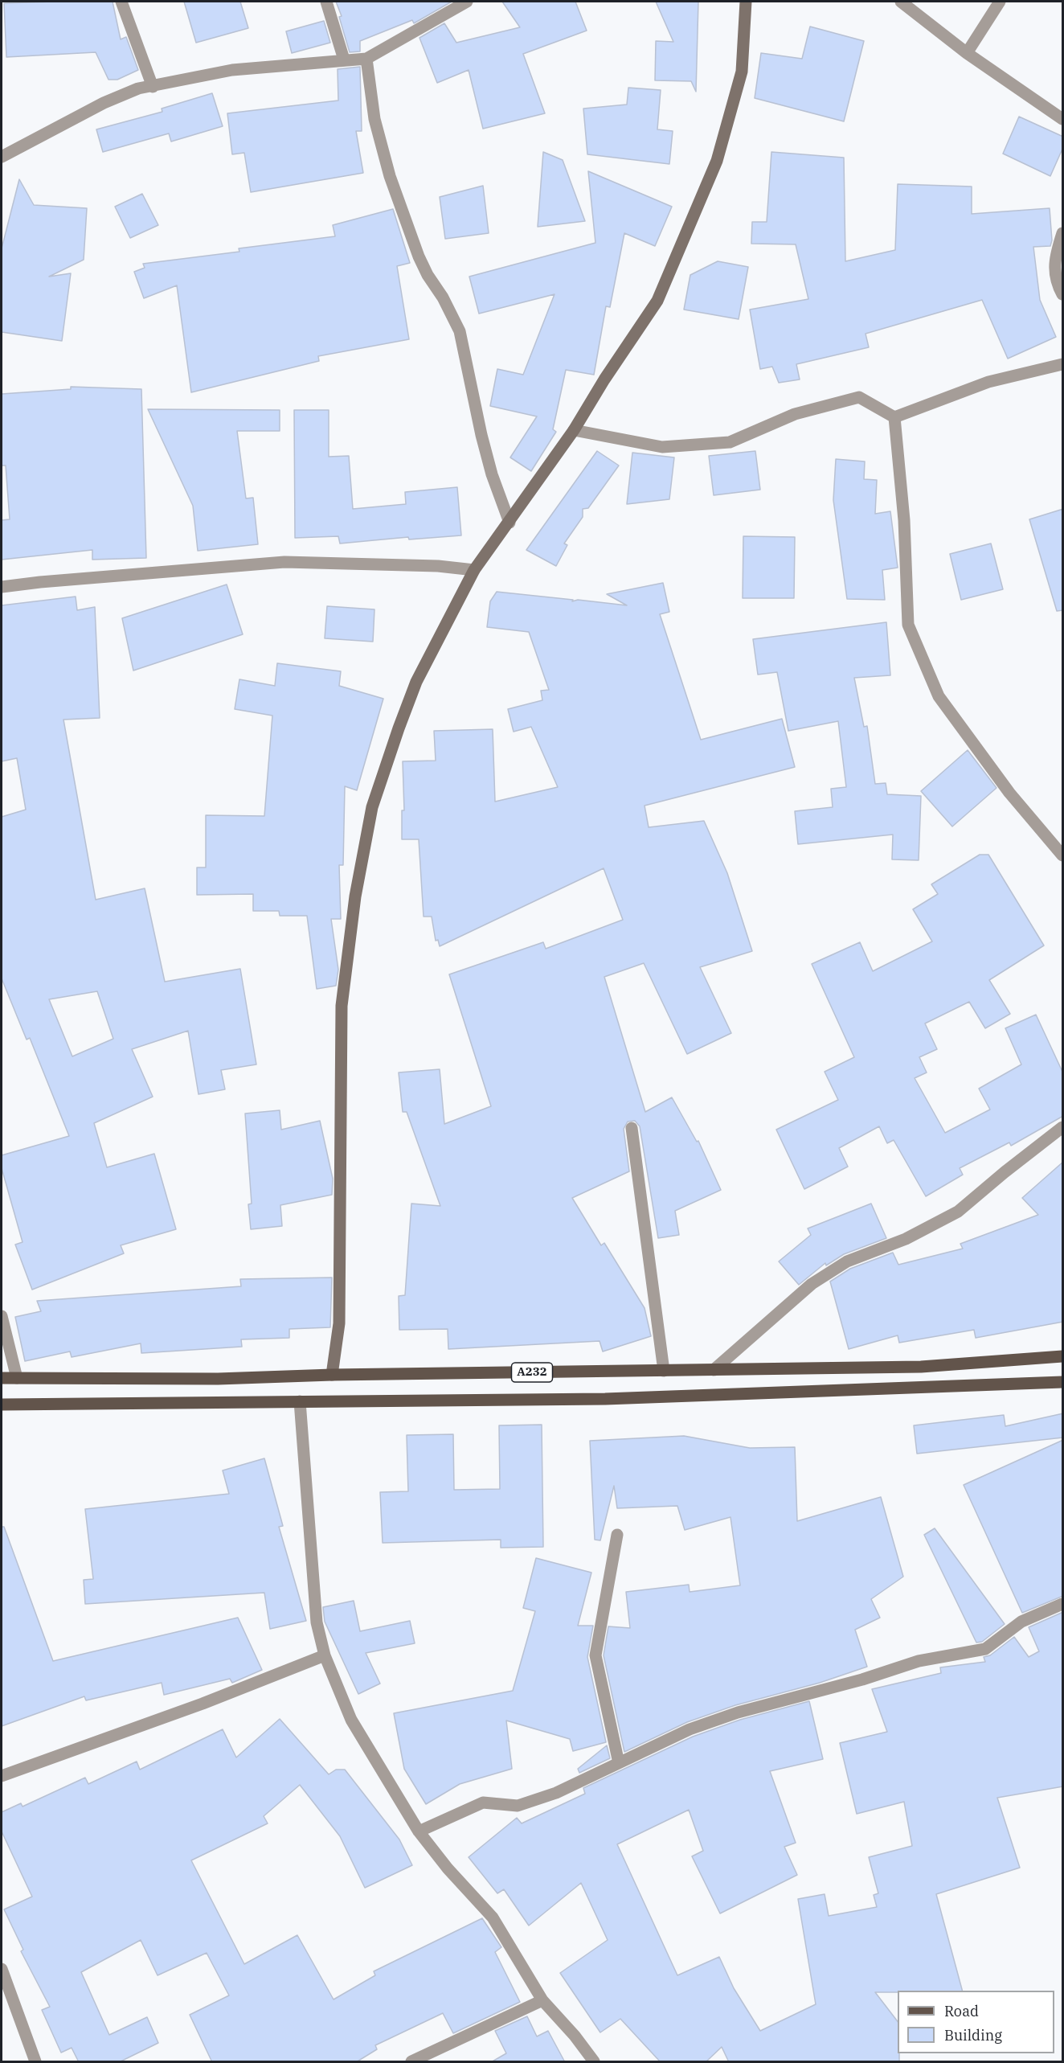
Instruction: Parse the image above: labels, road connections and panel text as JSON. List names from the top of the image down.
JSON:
{
  "streets": {
    "main road": ["A232"]
  },
  "legend": ["Road", "Building"]
}
